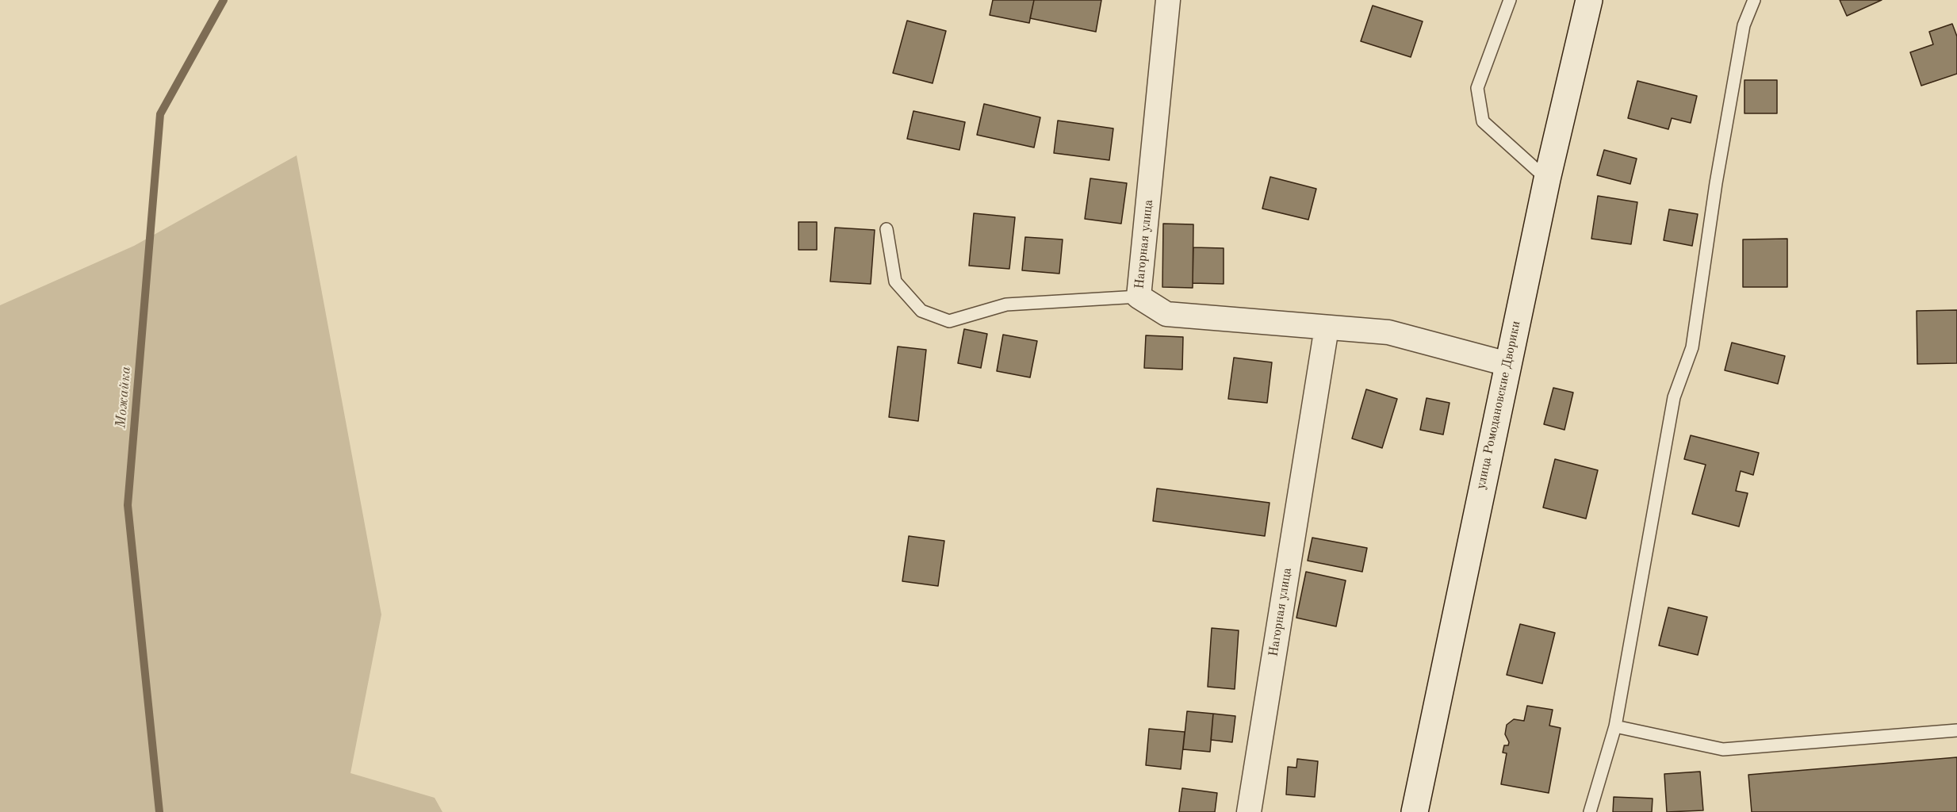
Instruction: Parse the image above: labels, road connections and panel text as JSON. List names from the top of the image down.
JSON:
{
  "streets": {
    "street": ["Нагорная улица", "улица Ромодановские Дворики"]
  },
  "crossings": [
    ["Нагорная улица", "улица Ромодановские Дворики"]
  ],
  "water": ["Можайка"]
}
